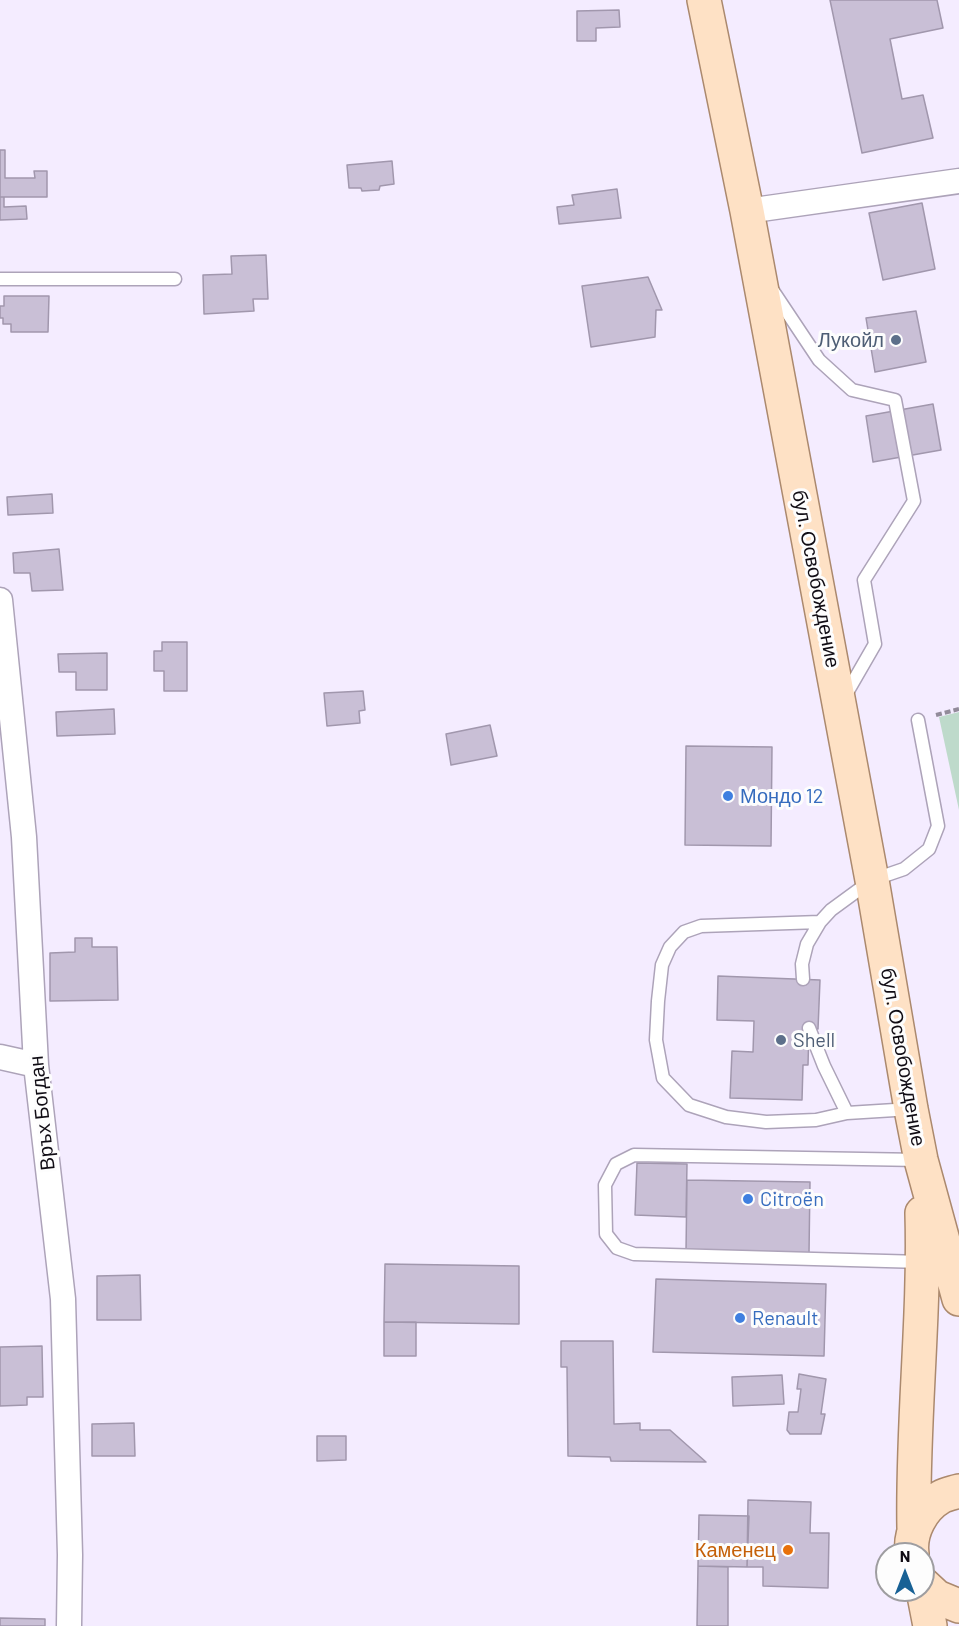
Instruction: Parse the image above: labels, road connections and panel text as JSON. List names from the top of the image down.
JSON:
{
  "streets": {
    "main road": ["бул. Освобождение"],
    "street": ["Връх Богдан"]
  },
  "places": [
    "Лукойл",
    "Мондо 12",
    "Shell",
    "Citroën",
    "Renault",
    "Каменец"
  ],
  "north": "top"
}
